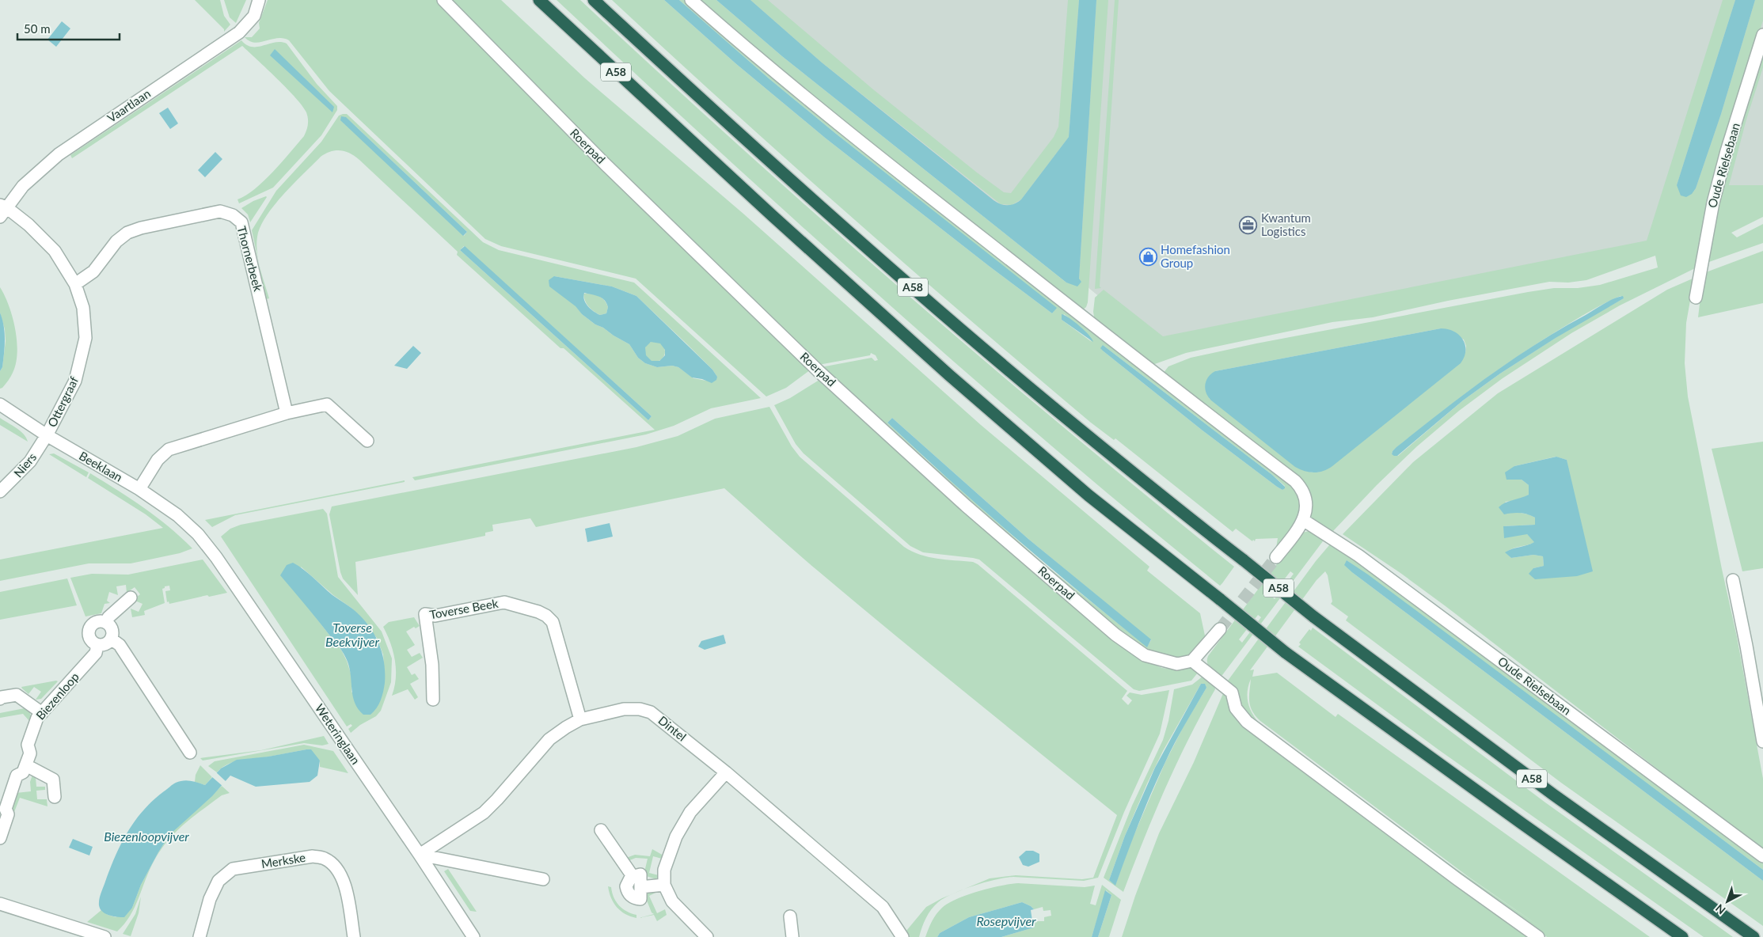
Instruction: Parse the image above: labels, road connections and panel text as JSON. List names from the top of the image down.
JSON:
{
  "streets": {
    "highway": ["A58"],
    "street": [
      "Vaartlaan",
      "Roerpad",
      "Oude Rielsebaan",
      "Thornerbeek",
      "Ottergraaf",
      "Niers",
      "Beeklaan",
      "Toverse Beek",
      "Biezenloop",
      "Dintel",
      "Weteringlaan",
      "Merkske"
    ]
  },
  "crossings": [
    ["Vaartlaan", "Ottergraaf"],
    ["Thornerbeek", "Ottergraaf"],
    ["Ottergraaf", "Niers"],
    ["Ottergraaf", "Beeklaan"],
    ["Niers", "Beeklaan"],
    ["Beeklaan", "Weteringlaan"],
    ["Toverse Beek", "Dintel"],
    ["Dintel", "Weteringlaan"]
  ],
  "water": ["Toverse Beekvijver", "Biezenloopvijver", "Rosepvijver"],
  "places": {
    "office": ["Kwantum Logistics"],
    "shop": ["Homefashion Group"]
  },
  "scale_bar": "50 m",
  "north": "bottom left"
}
